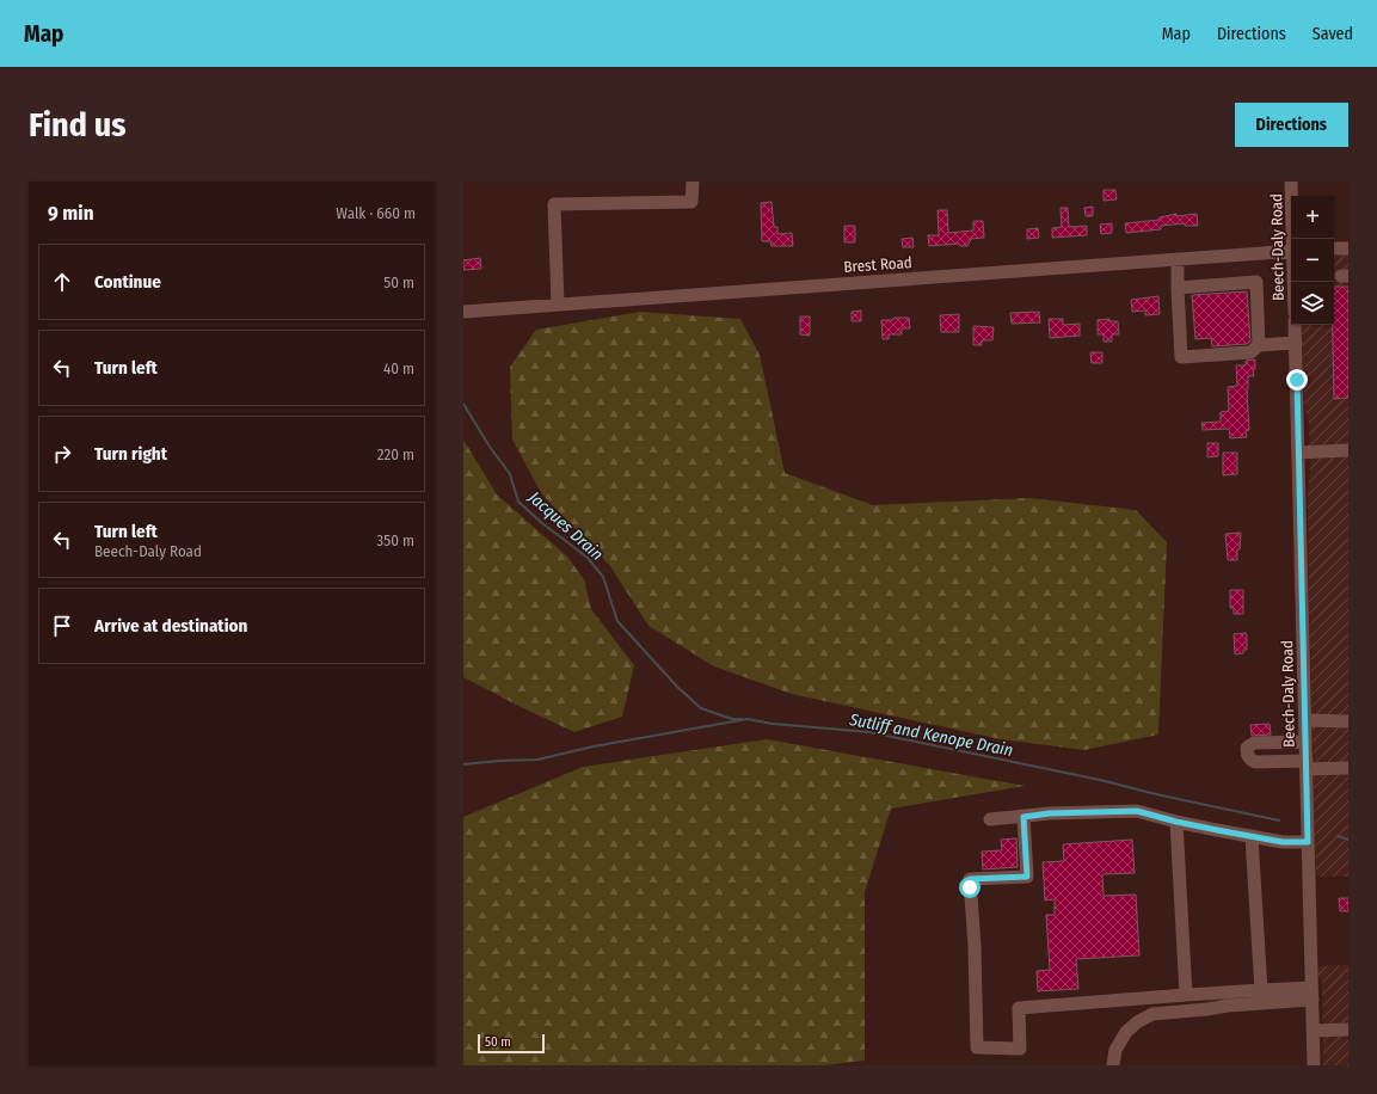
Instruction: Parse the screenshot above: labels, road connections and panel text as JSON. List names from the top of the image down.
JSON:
{
  "streets": {
    "street": ["Beech-Daly Road", "Brest Road"]
  },
  "water": ["Jacques Drain", "Sutliff and Kenope Drain"],
  "scale_bar": "50 m",
  "page": {
    "header": "Map",
    "nav": ["Map", "Directions", "Saved"],
    "buttons": "Directions",
    "title": "Find us",
    "heading": ["9 min", "Walk · 660 m"],
    "map_buttons": ["+", "−"],
    "list": [
      ["Continue", "50 m"],
      ["Turn left", "40 m"],
      ["Turn right", "220 m"],
      ["Turn left", "Beech-Daly Road", "350 m"],
      "Arrive at destination"
    ],
    "scale": "50 m"
  }
}
